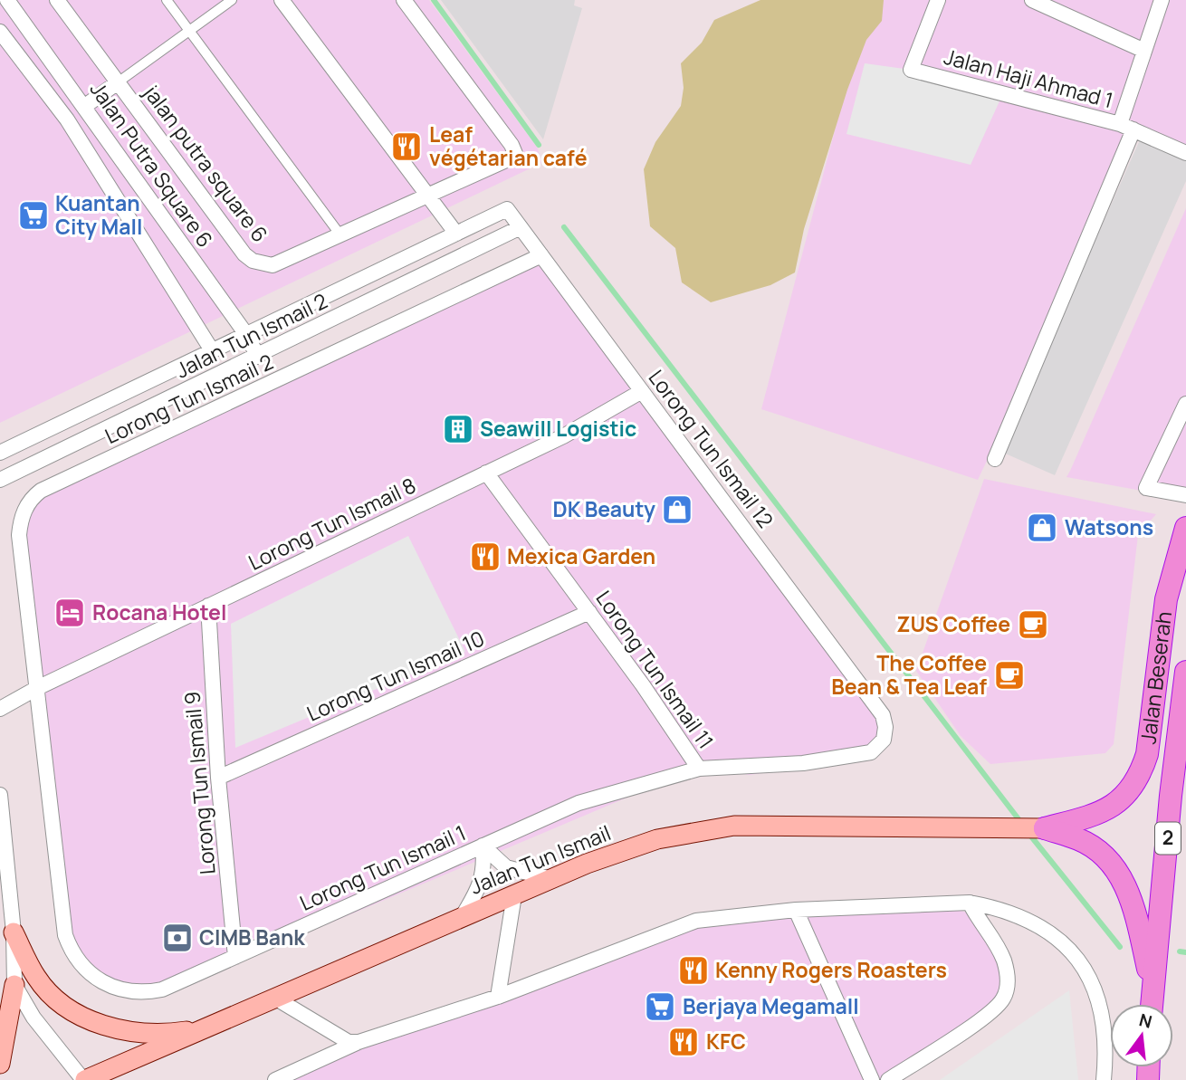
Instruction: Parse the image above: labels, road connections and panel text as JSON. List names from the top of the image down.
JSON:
{
  "streets": {
    "highway": ["Jalan Beserah", "2"],
    "main road": ["Jalan Tun Ismail"],
    "street": [
      "Jalan Haji Ahmad 1",
      "jalan putra square 6",
      "Jalan Putra Square 6",
      "Jalan Tun Ismail 2",
      "Lorong Tun Ismail 2",
      "Lorong Tun Ismail 12",
      "Lorong Tun Ismail 8",
      "Lorong Tun Ismail 11",
      "Lorong Tun Ismail 10",
      "Lorong Tun Ismail 9",
      "Lorong Tun Ismail 1"
    ]
  },
  "crossings": [
    ["Jalan Putra Square 6", "Jalan Tun Ismail 2"],
    ["Jalan Tun Ismail 2", "Lorong Tun Ismail 12"],
    ["Lorong Tun Ismail 2", "Lorong Tun Ismail 12"],
    ["Lorong Tun Ismail 2", "Lorong Tun Ismail 8"],
    ["Lorong Tun Ismail 2", "Lorong Tun Ismail 1"],
    ["Lorong Tun Ismail 12", "Lorong Tun Ismail 8"],
    ["Lorong Tun Ismail 12", "Lorong Tun Ismail 1"],
    ["Lorong Tun Ismail 8", "Lorong Tun Ismail 11"],
    ["Lorong Tun Ismail 8", "Lorong Tun Ismail 9"],
    ["Lorong Tun Ismail 8", "Lorong Tun Ismail 1"],
    ["Lorong Tun Ismail 11", "Lorong Tun Ismail 10"],
    ["Lorong Tun Ismail 11", "Lorong Tun Ismail 1"],
    ["Lorong Tun Ismail 10", "Lorong Tun Ismail 9"],
    ["Jalan Beserah", "2"],
    ["Jalan Beserah", "Jalan Tun Ismail"],
    ["Lorong Tun Ismail 9", "Lorong Tun Ismail 1"],
    ["2", "Jalan Tun Ismail"]
  ],
  "places": {
    "restaurant": [
      "Leaf végétarian café",
      "Mexica Garden",
      "Kenny Rogers Roasters",
      "KFC"
    ],
    "supermarket": ["Kuantan City Mall", "Berjaya Megamall"],
    "building": ["Seawill Logistic"],
    "shop": ["DK Beauty", "Watsons"],
    "hotel": ["Rocana Hotel"],
    "cafe": ["ZUS Coffee", "The Coffee Bean & Tea Leaf"],
    "bank": ["CIMB Bank"]
  },
  "north": "top"
}
